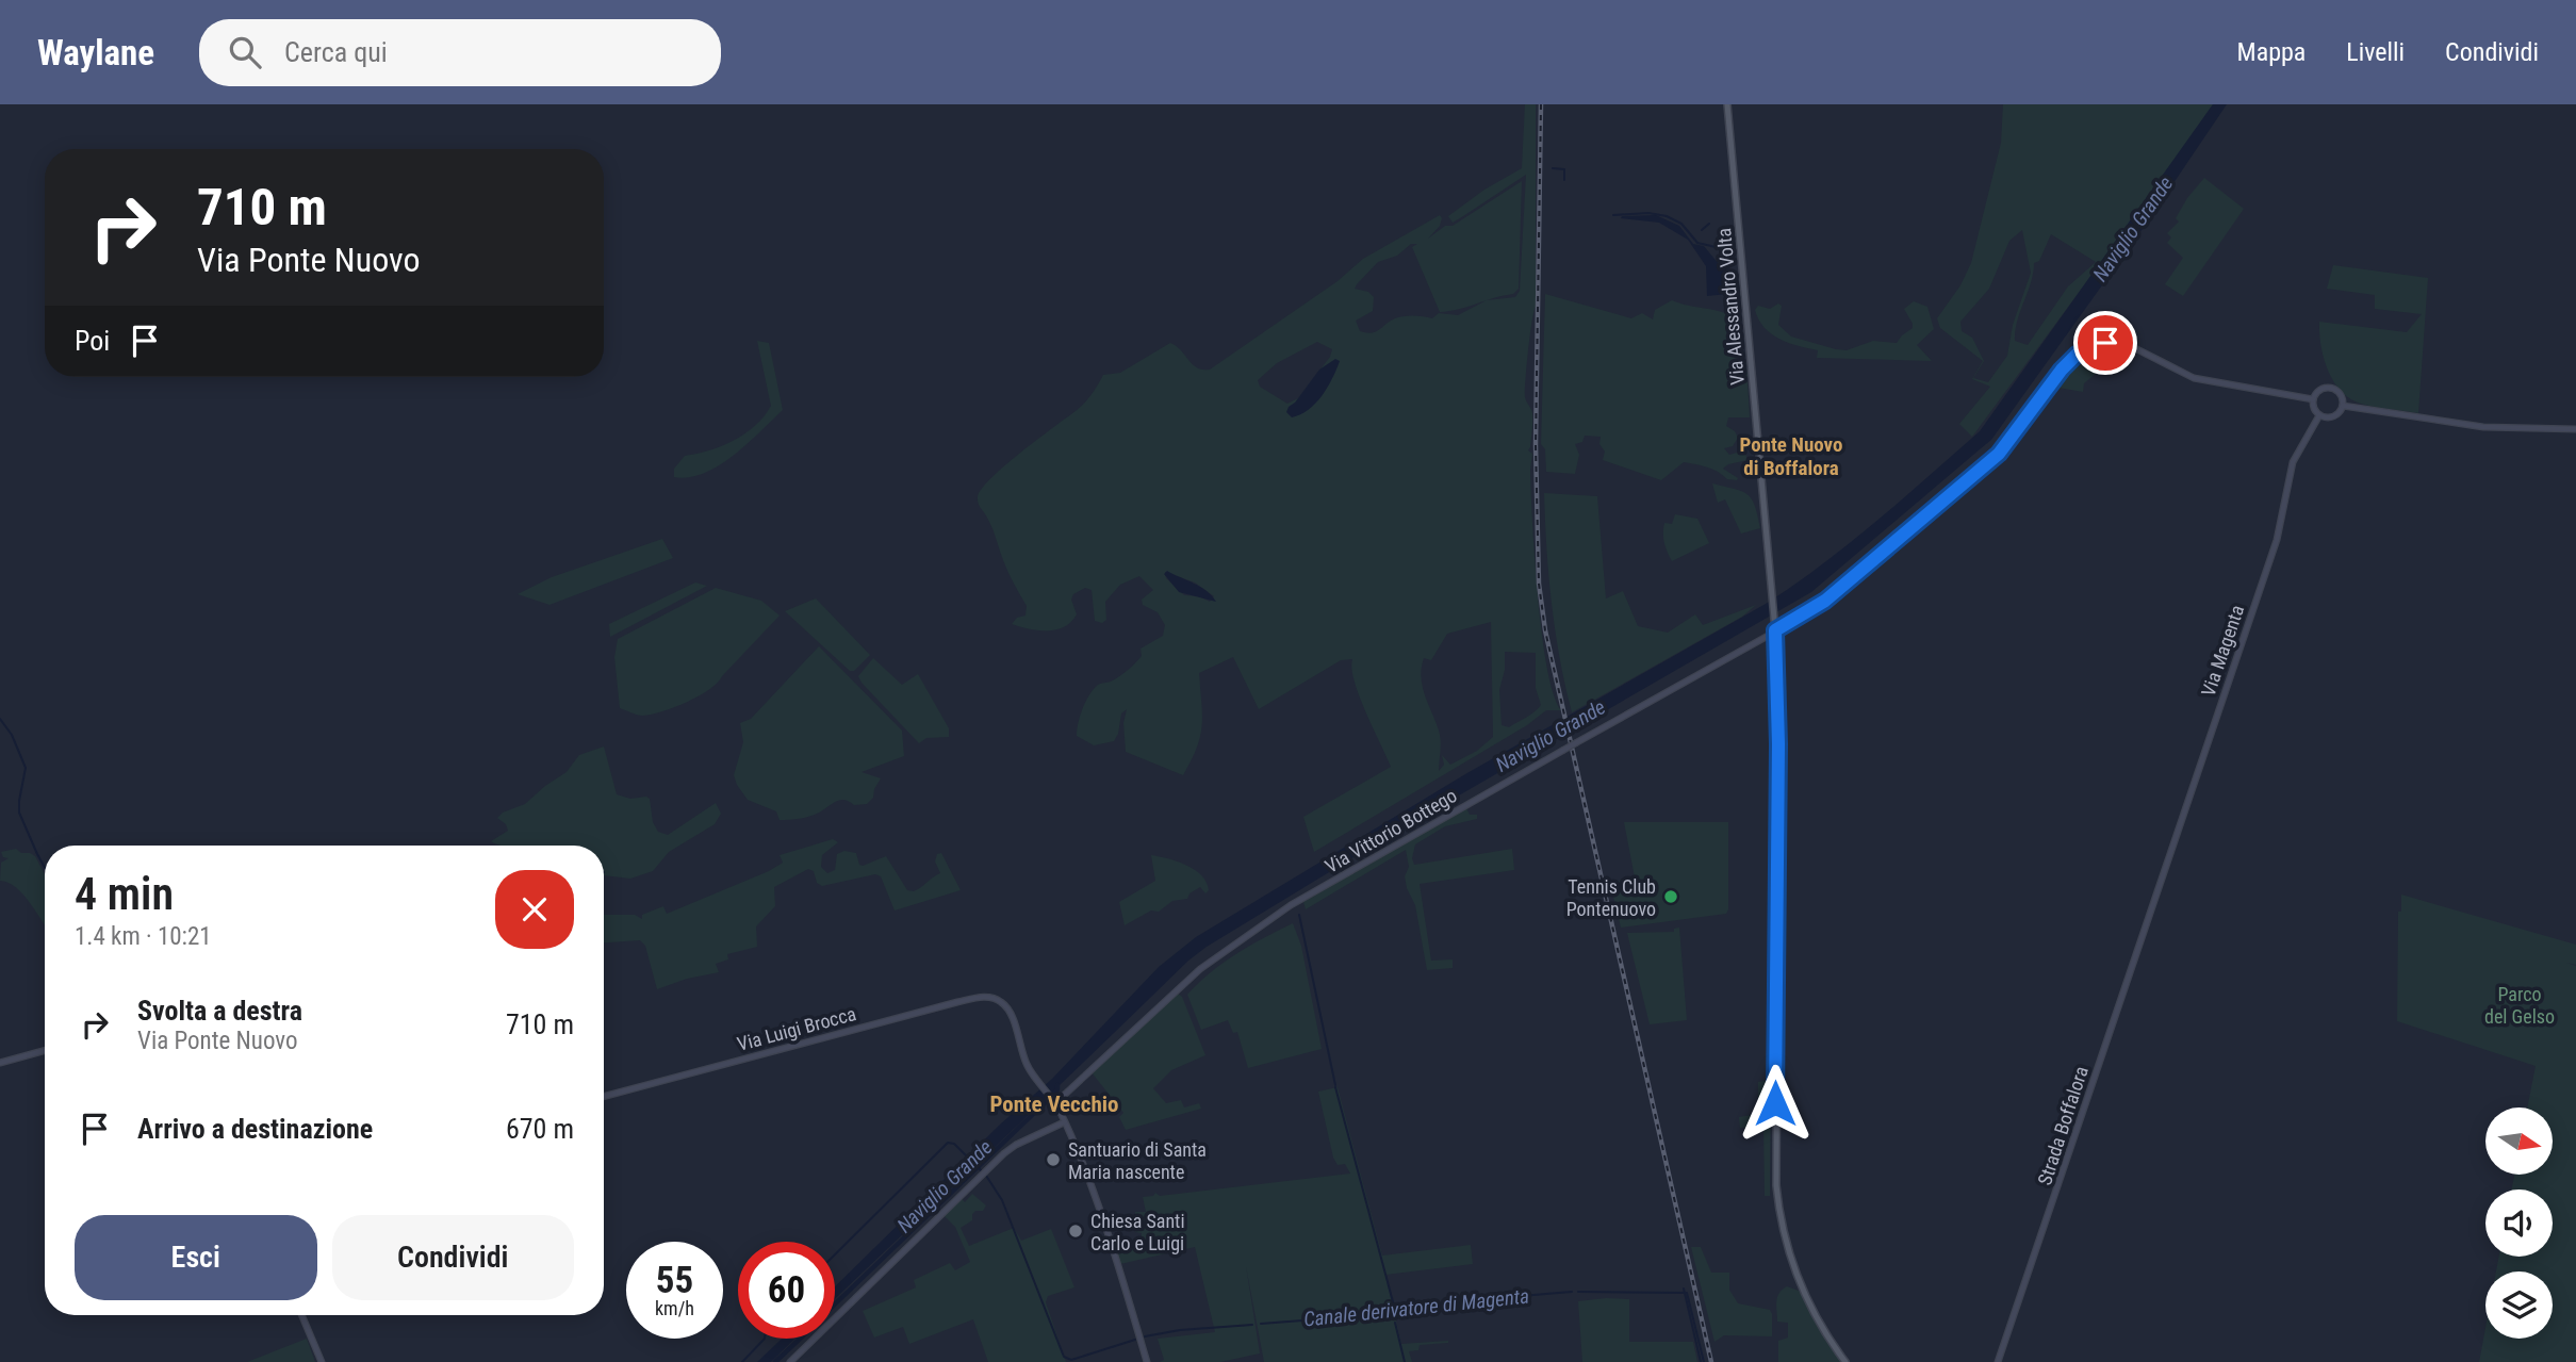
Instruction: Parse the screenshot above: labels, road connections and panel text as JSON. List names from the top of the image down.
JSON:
{
  "streets": {
    "main road": ["Via Alessandro Volta"],
    "street": [
      "Via Magenta",
      "Via Vittorio Bottego",
      "Via Luigi Brocca",
      "Strada Boffalora"
    ]
  },
  "crossings": [
    ["Via Alessandro Volta", "Via Vittorio Bottego"],
    ["Via Magenta", "Via Vittorio Bottego"],
    ["Via Magenta", "Strada Boffalora"],
    ["Via Vittorio Bottego", "Via Luigi Brocca"]
  ],
  "districts": ["Ponte Nuovo di Boffalora", "Ponte Vecchio"],
  "water": ["Naviglio Grande", "Canale derivatore di Magenta"],
  "parks": ["Parco del Gelso"],
  "places": ["Tennis Club Pontenuovo", "Santuario di Santa Maria nascente", "Chiesa Santi Carlo e Luigi"],
  "north": "right",
  "page": {
    "header": "Waylane",
    "search": "Cerca qui",
    "nav": ["Mappa", "Livelli", "Condividi"],
    "turn": ["710 m", "Via Ponte Nuovo"],
    "then": "Poi",
    "heading": ["4 min", "1.4 km · 10:21"],
    "list": [
      {
        "name": "Svolta a destra",
        "note": "Via Ponte Nuovo",
        "value": "710 m"
      },
      {
        "name": "Arrivo a destinazione",
        "value": "670 m"
      }
    ],
    "buttons": ["Esci", "Condividi"],
    "speed": "55 km/h",
    "limit": "60"
  }
}
